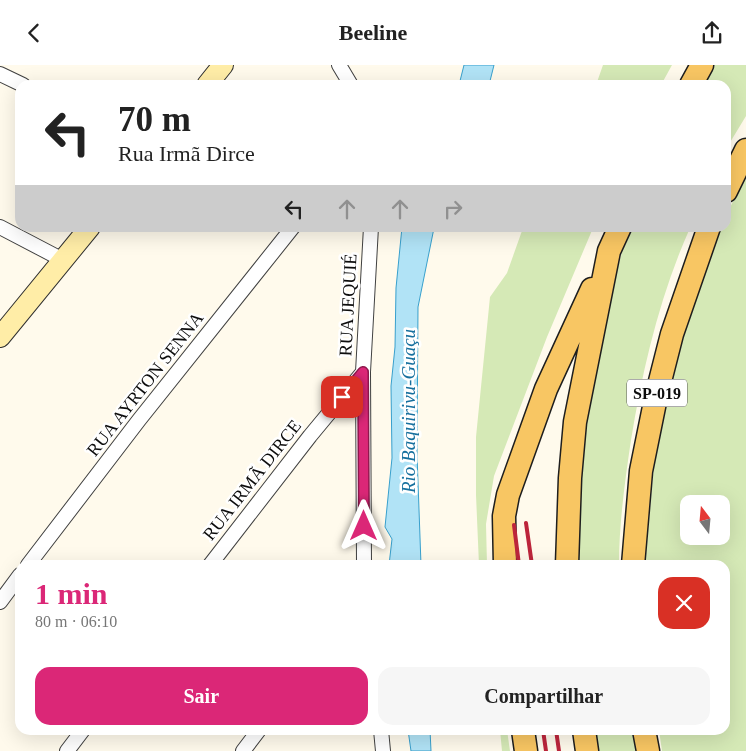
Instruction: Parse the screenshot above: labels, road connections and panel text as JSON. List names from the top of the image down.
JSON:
{
  "streets": {
    "main road": ["SP-019"],
    "street": ["RUA JEQUIÉ", "RUA AYRTON SENNA", "RUA IRMÃ DIRCE"]
  },
  "crossings": [
    ["RUA JEQUIÉ", "RUA IRMÃ DIRCE"]
  ],
  "water": ["Rio Baquirivu-Guaçu"],
  "north": "top",
  "page": {
    "header": "Beeline",
    "turn": ["70 m", "Rua Irmã Dirce"],
    "heading": ["1 min", "80 m · 06:10"],
    "buttons": ["Sair", "Compartilhar"]
  }
}
